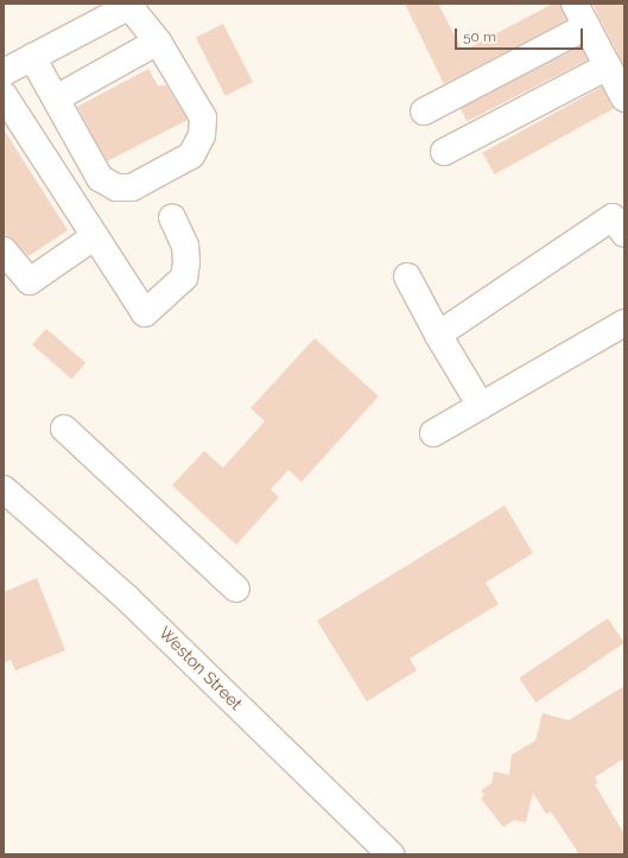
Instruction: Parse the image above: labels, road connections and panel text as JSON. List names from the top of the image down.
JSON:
{
  "streets": {
    "street": ["Weston Street"]
  },
  "scale_bar": "50 m"
}
